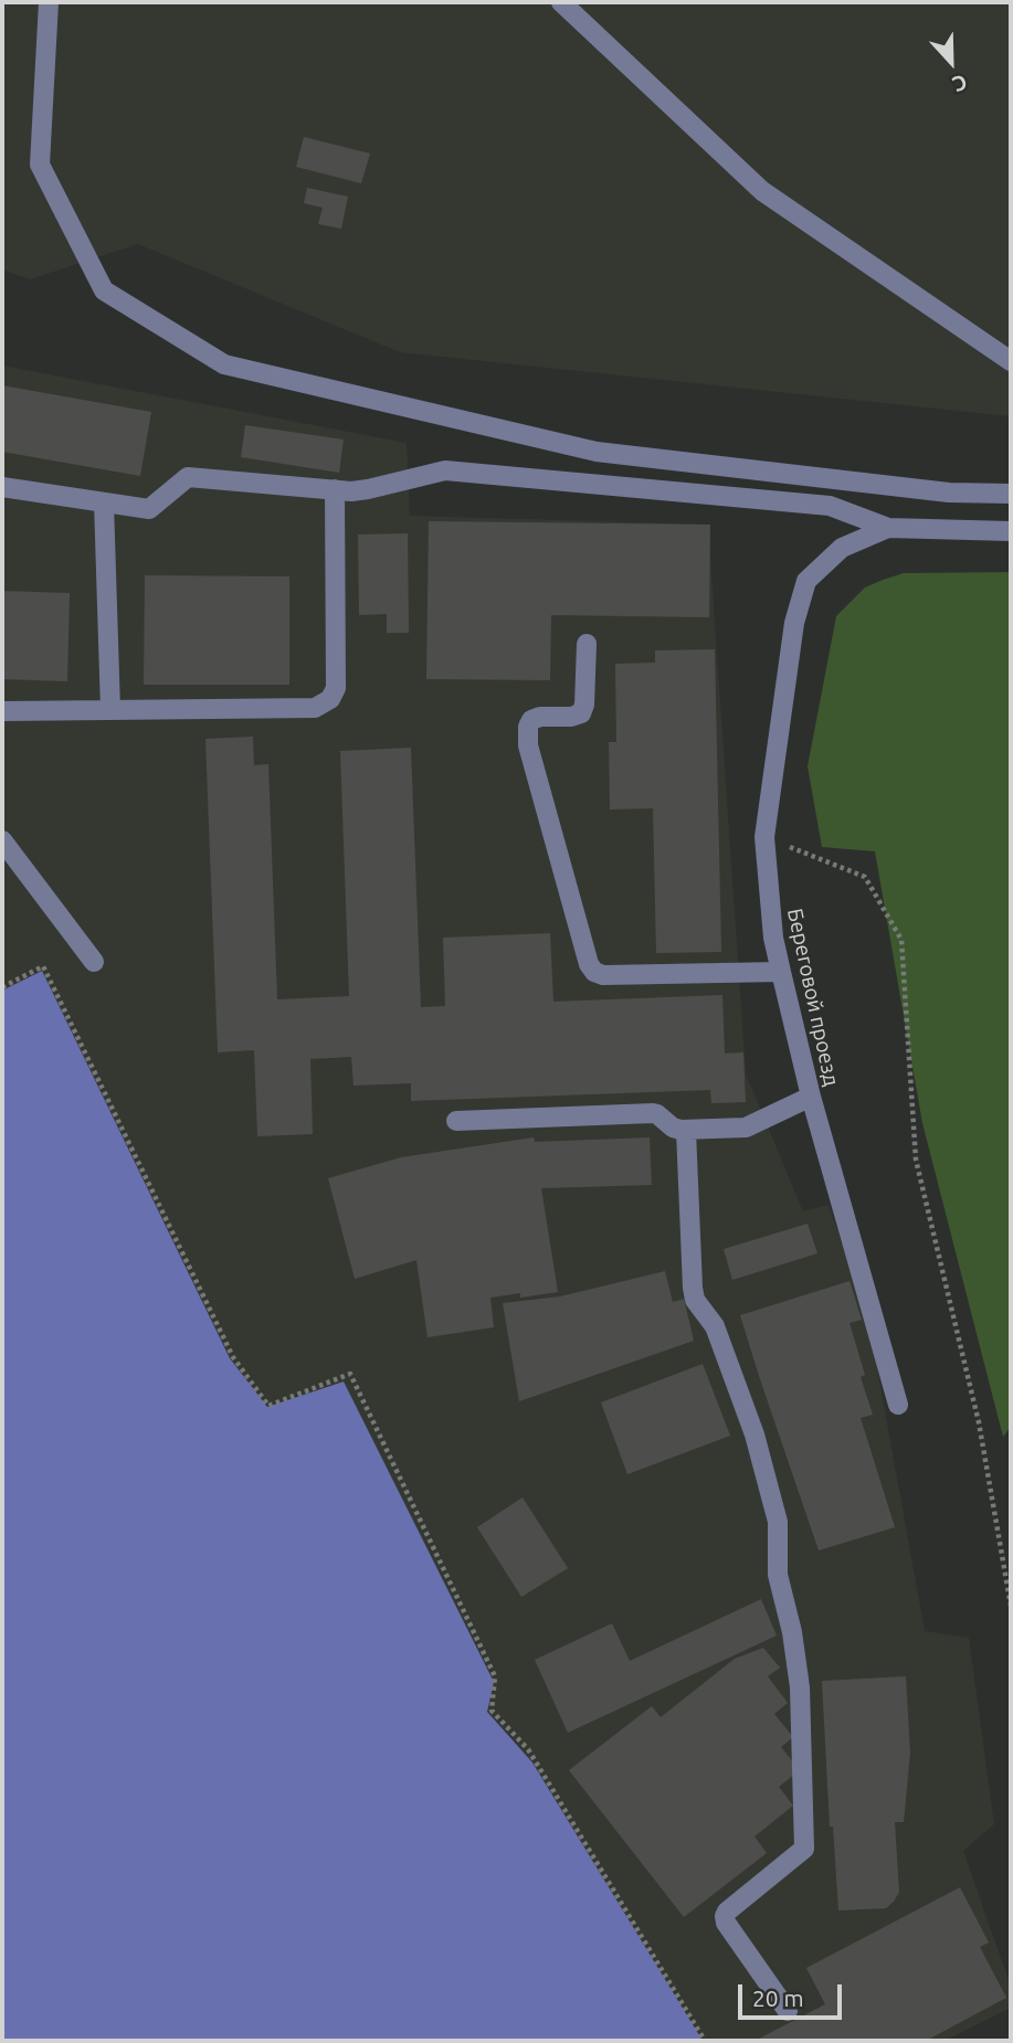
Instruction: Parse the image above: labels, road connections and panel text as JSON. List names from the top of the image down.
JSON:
{
  "streets": {
    "street": ["Береговой проезд"]
  },
  "scale_bar": "20 m",
  "north": "bottom"
}
